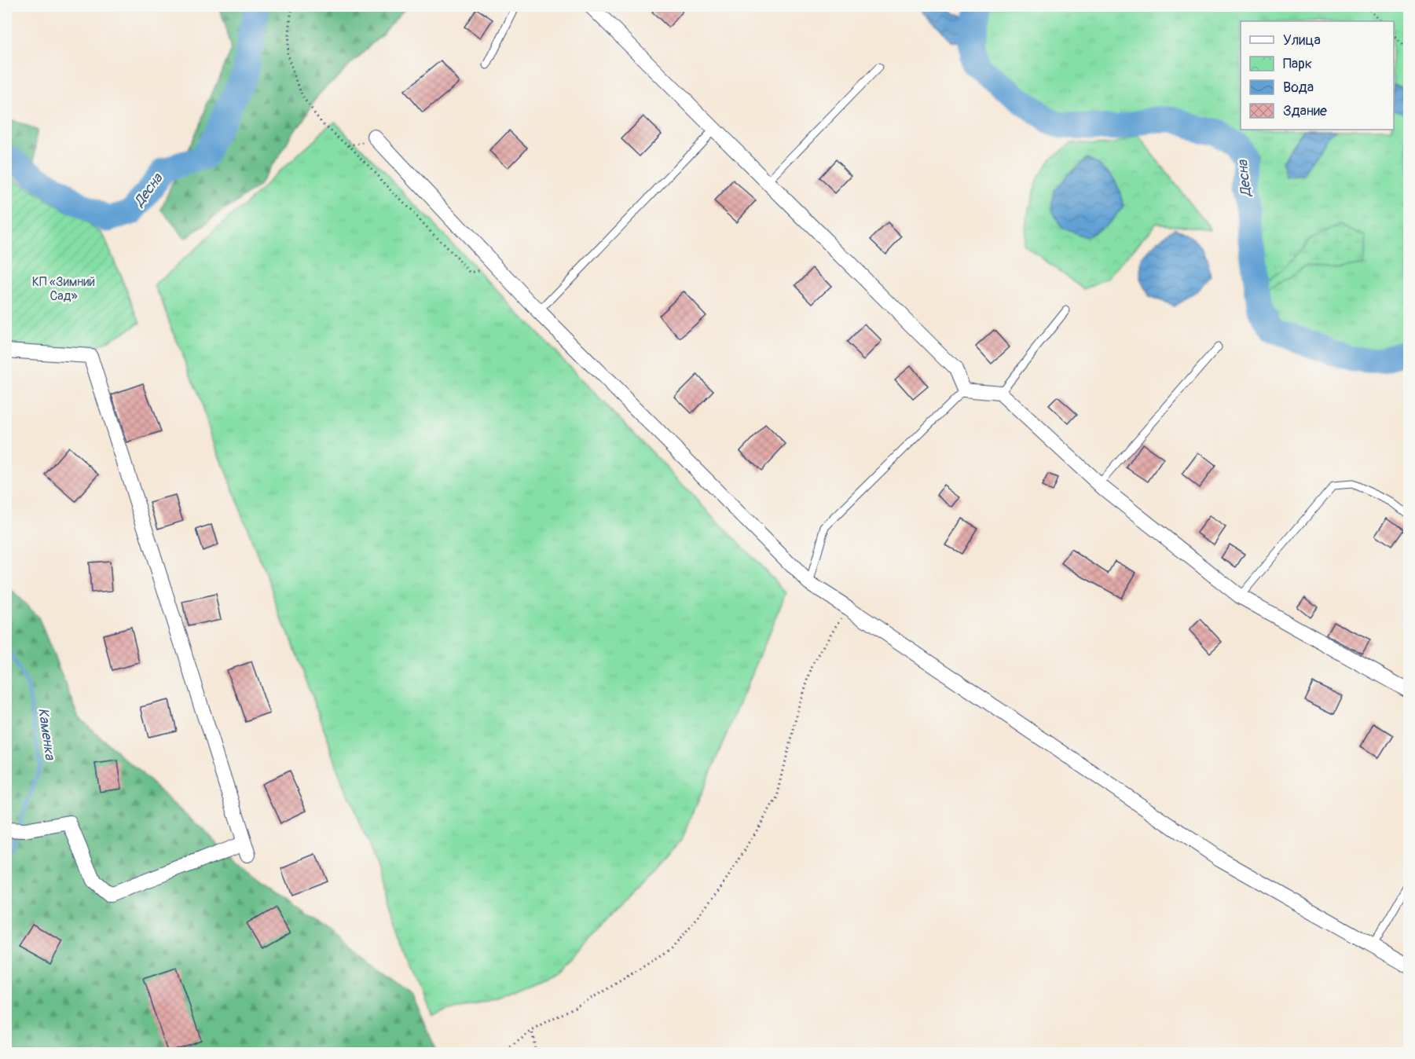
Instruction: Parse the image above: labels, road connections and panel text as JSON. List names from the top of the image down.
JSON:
{
  "water": ["Десна", "Каменка"],
  "parks": ["КП «Зимний Сад»"],
  "legend": [
    "Улица",
    "Парк",
    "Вода",
    "Здание"
  ]
}
